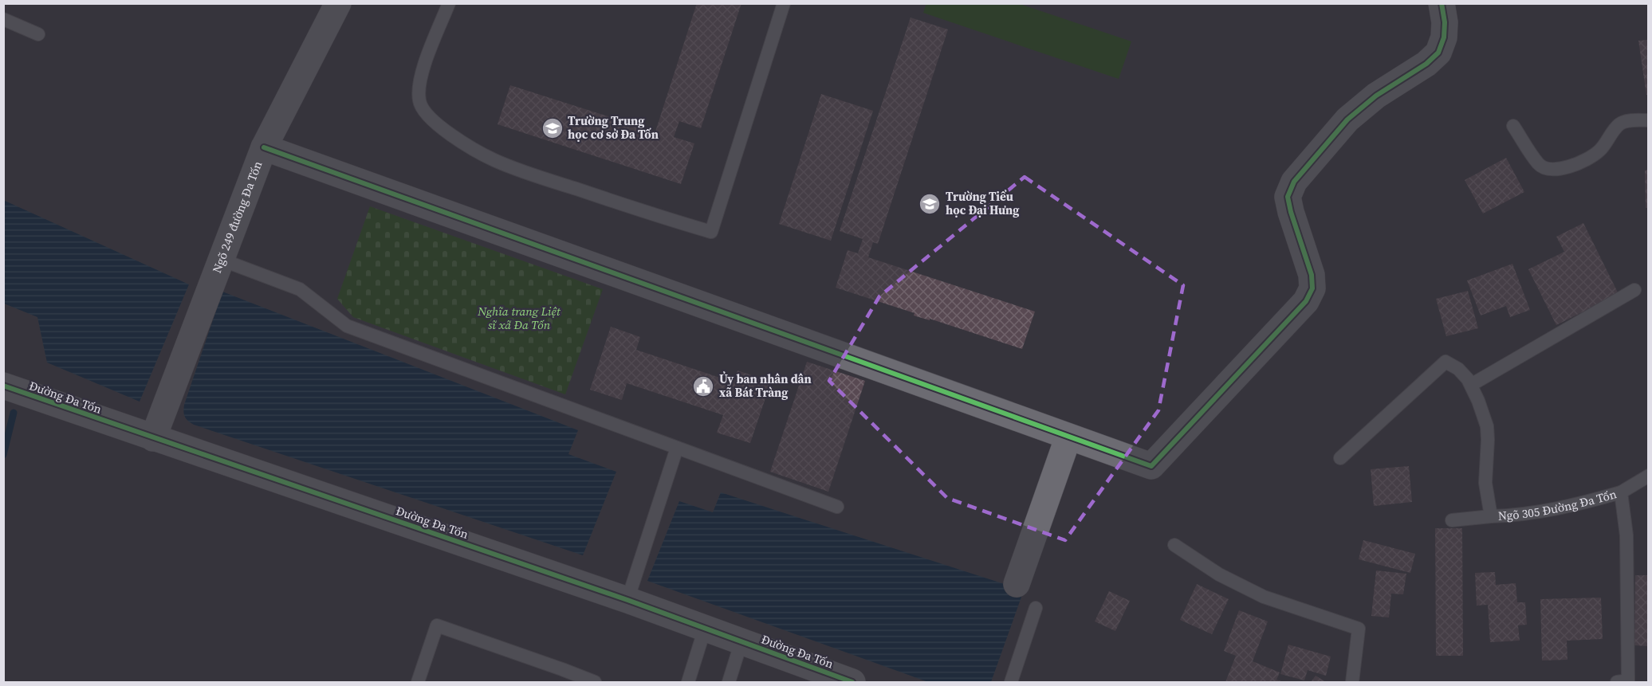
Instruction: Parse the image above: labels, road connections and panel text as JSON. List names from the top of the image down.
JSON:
{
  "streets": {
    "street": ["Ngõ 249 đường Đa Tốn", "Đường Đa Tốn"],
    "lane": ["Ngõ 305 Đường Đa Tốn"]
  },
  "crossings": [
    ["Ngõ 249 đường Đa Tốn", "Đường Đa Tốn"]
  ],
  "parks": ["Nghĩa trang Liệt sĩ xã Đa Tốn"],
  "places": {
    "school or university": ["Trường Trung học cơ sở Đa Tốn", "Trường Tiểu học Đại Hưng"],
    "public building": ["Ủy ban nhân dân xã Bát Tràng"]
  }
}
